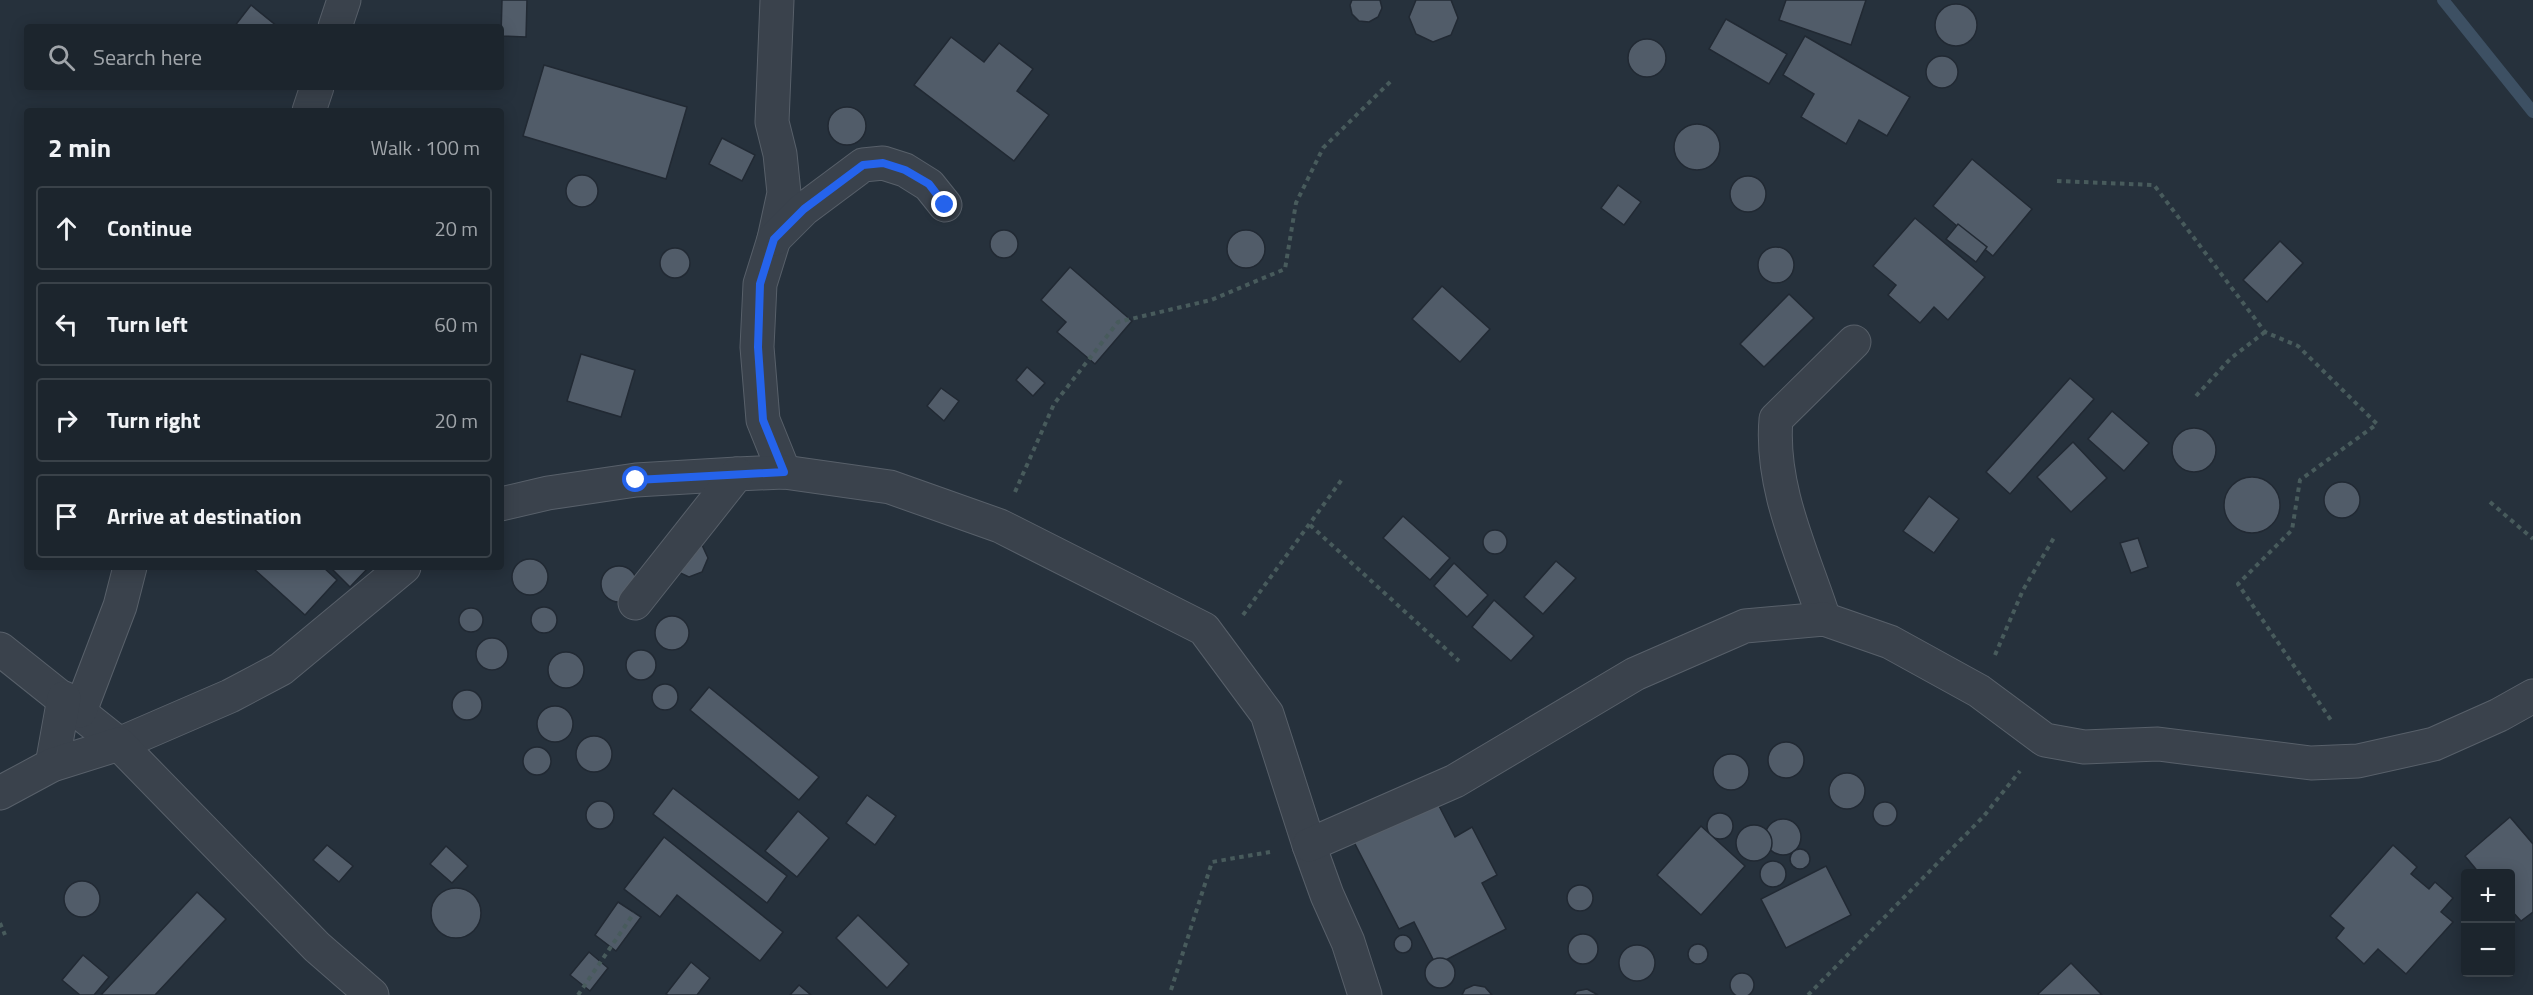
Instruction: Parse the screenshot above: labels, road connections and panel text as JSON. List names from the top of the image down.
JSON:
{
  "page": {
    "search": "Search here",
    "heading": ["2 min", "Walk · 100 m"],
    "list": [
      ["Continue", "20 m"],
      ["Turn left", "60 m"],
      ["Turn right", "20 m"],
      "Arrive at destination"
    ],
    "map_buttons": ["+", "−"]
  }
}
